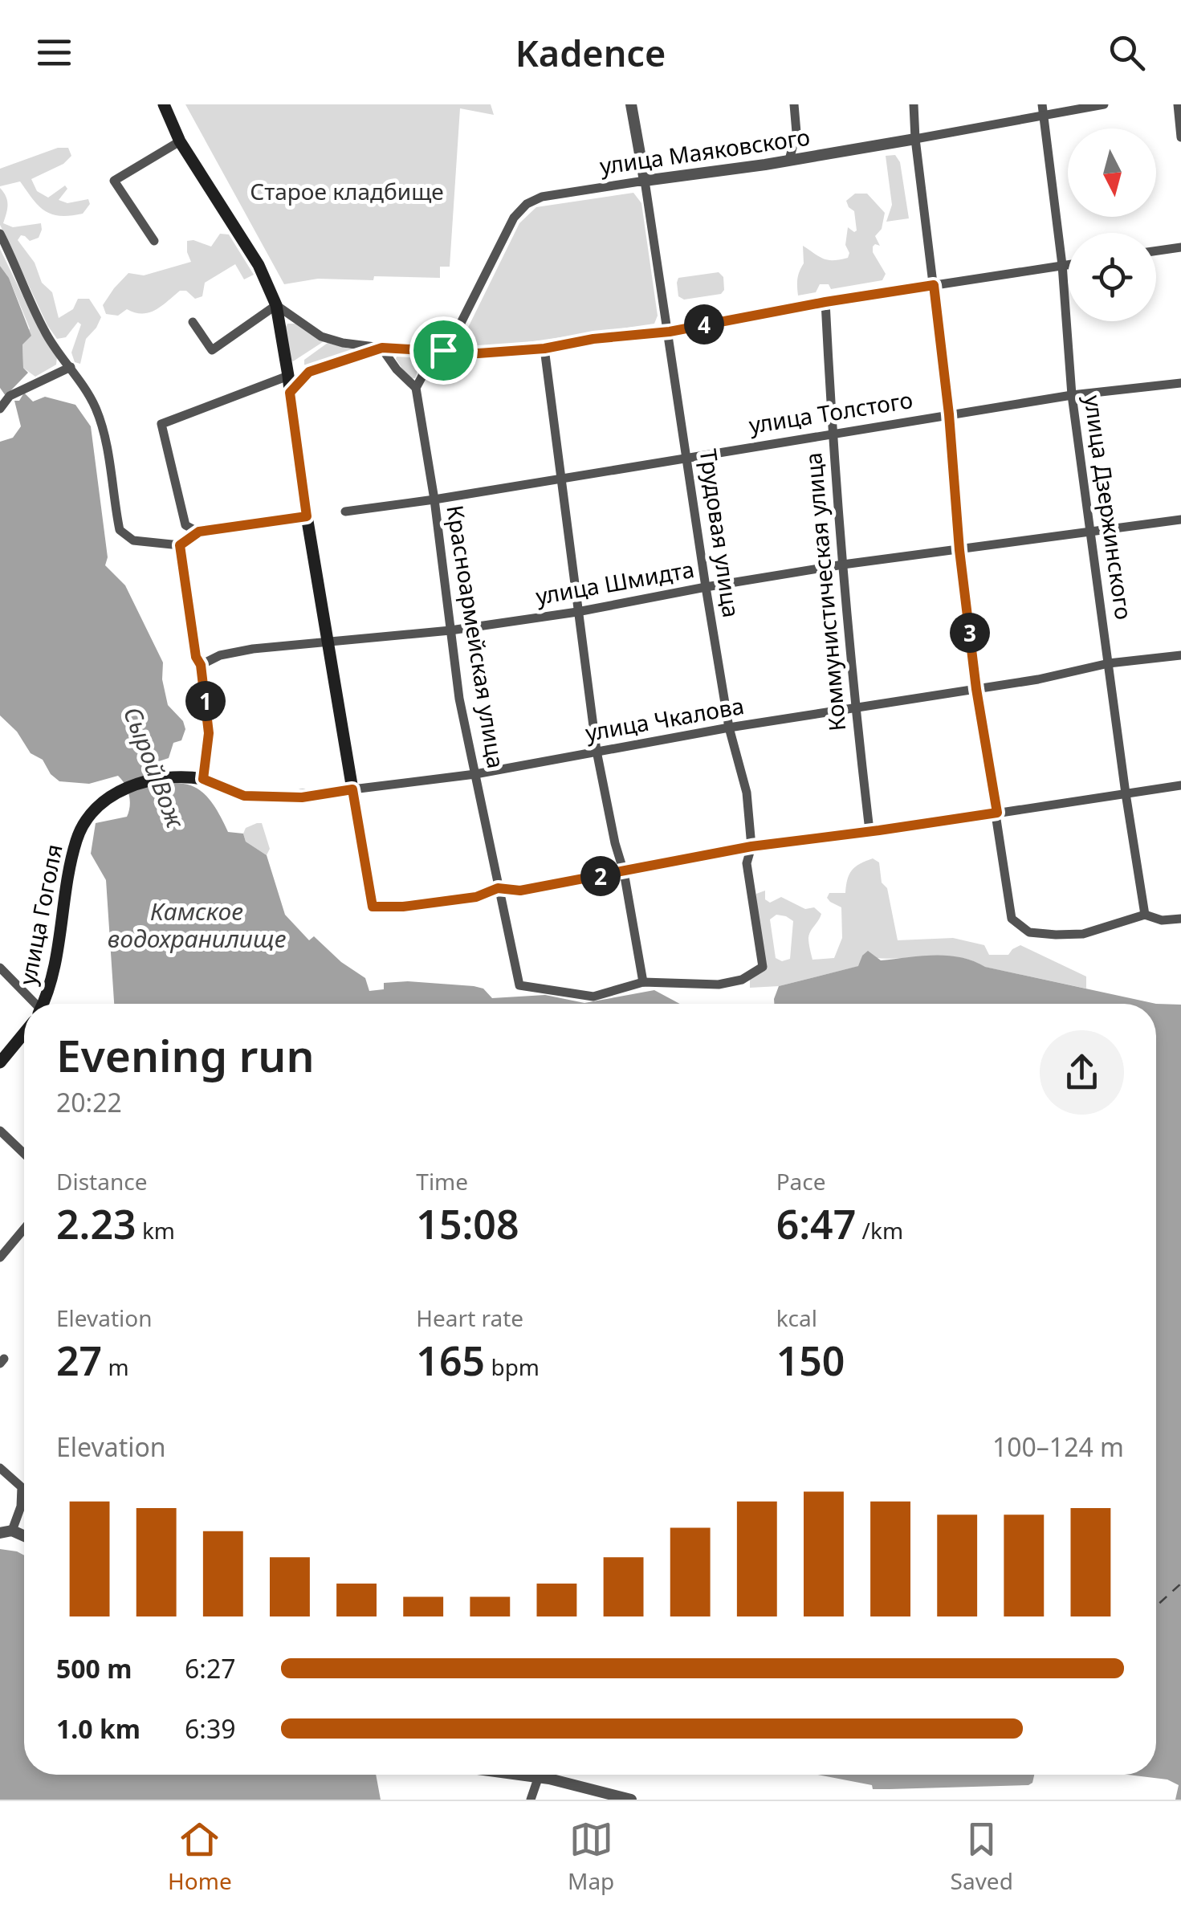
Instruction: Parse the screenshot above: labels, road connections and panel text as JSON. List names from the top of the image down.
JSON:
{
  "streets": {
    "main road": ["улица Чкалова", "улица Гоголя"],
    "street": [
      "улица Маяковского",
      "улица Толстого",
      "улица Дзержинского",
      "Трудовая улица",
      "улица Шмидта",
      "Коммунистическая улица",
      "Красноармейская улица"
    ]
  },
  "crossings": [
    ["улица Маяковского", "улица Дзержинского"],
    ["улица Маяковского", "Трудовая улица"],
    ["улица Маяковского", "Красноармейская улица"],
    ["улица Толстого", "улица Дзержинского"],
    ["улица Толстого", "Трудовая улица"],
    ["улица Толстого", "Коммунистическая улица"],
    ["улица Толстого", "Красноармейская улица"],
    ["улица Дзержинского", "улица Шмидта"],
    ["улица Дзержинского", "улица Чкалова"],
    ["Трудовая улица", "улица Шмидта"],
    ["Трудовая улица", "Красноармейская улица"],
    ["Трудовая улица", "улица Чкалова"],
    ["улица Шмидта", "Коммунистическая улица"],
    ["улица Шмидта", "Красноармейская улица"],
    ["Коммунистическая улица", "улица Чкалова"],
    ["Красноармейская улица", "улица Чкалова"],
    ["улица Чкалова", "улица Гоголя"]
  ],
  "water": ["Сырой Вож", "Камское водохранилище"],
  "parks": ["Старое кладбище"],
  "north": "bottom",
  "page": {
    "header": "Kadence",
    "pins": [
      "4",
      "3",
      "1",
      "2"
    ],
    "heading": ["Evening run", "20:22"],
    "stats": [
      ["Distance", "2.23 km"],
      ["Time", "15:08"],
      ["Pace", "6:47 /km"],
      ["Elevation", "27 m"],
      ["Heart rate", "165 bpm"],
      ["kcal", "150"]
    ],
    "chart": ["Elevation", "100–124 m"],
    "list": [
      {
        "name": "500 m",
        "note": "6:27"
      },
      {
        "name": "1.0 km",
        "note": "6:39"
      }
    ],
    "tabs": ["Home", "Map", "Saved"]
  }
}
